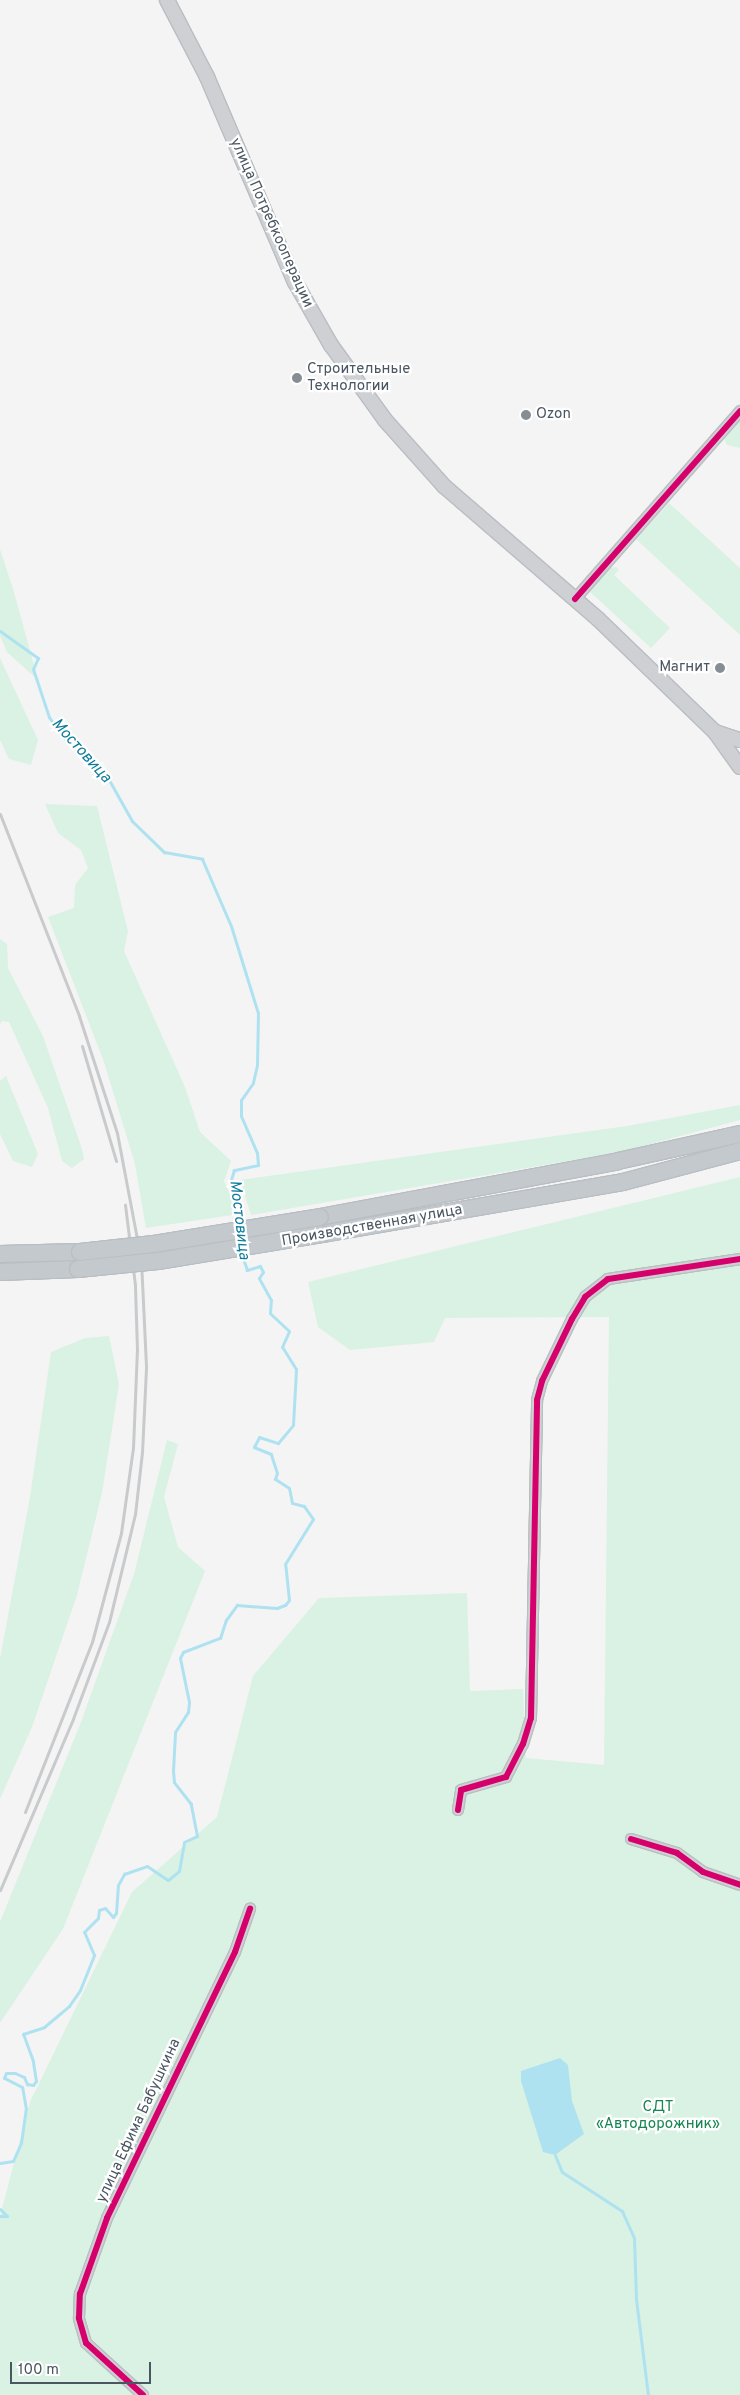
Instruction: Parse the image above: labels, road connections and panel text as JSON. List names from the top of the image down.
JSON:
{
  "streets": {
    "highway": ["Производственная улица"],
    "main road": ["улица Потребкооперации"],
    "street": ["улица Ефима Бабушкина"]
  },
  "water": ["Мостовица"],
  "parks": ["СДТ «Автодорожник»"],
  "places": ["Строительные Технологии", "Ozon", "Магнит"],
  "scale_bar": "100 m"
}
